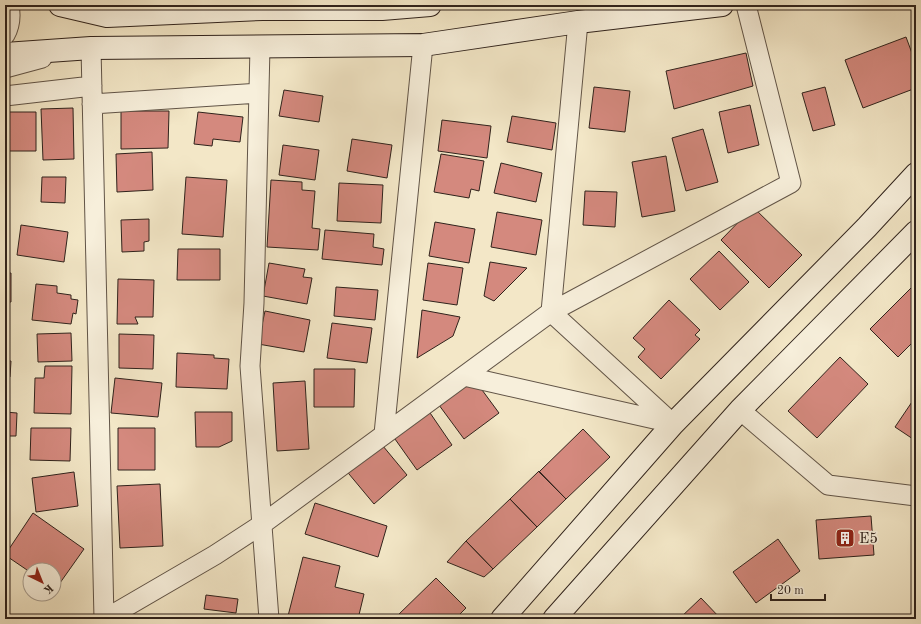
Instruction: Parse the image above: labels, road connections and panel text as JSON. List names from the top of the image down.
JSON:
{
  "places": {
    "building": ["E5"]
  },
  "scale_bar": "20 m",
  "north": "bottom right"
}
